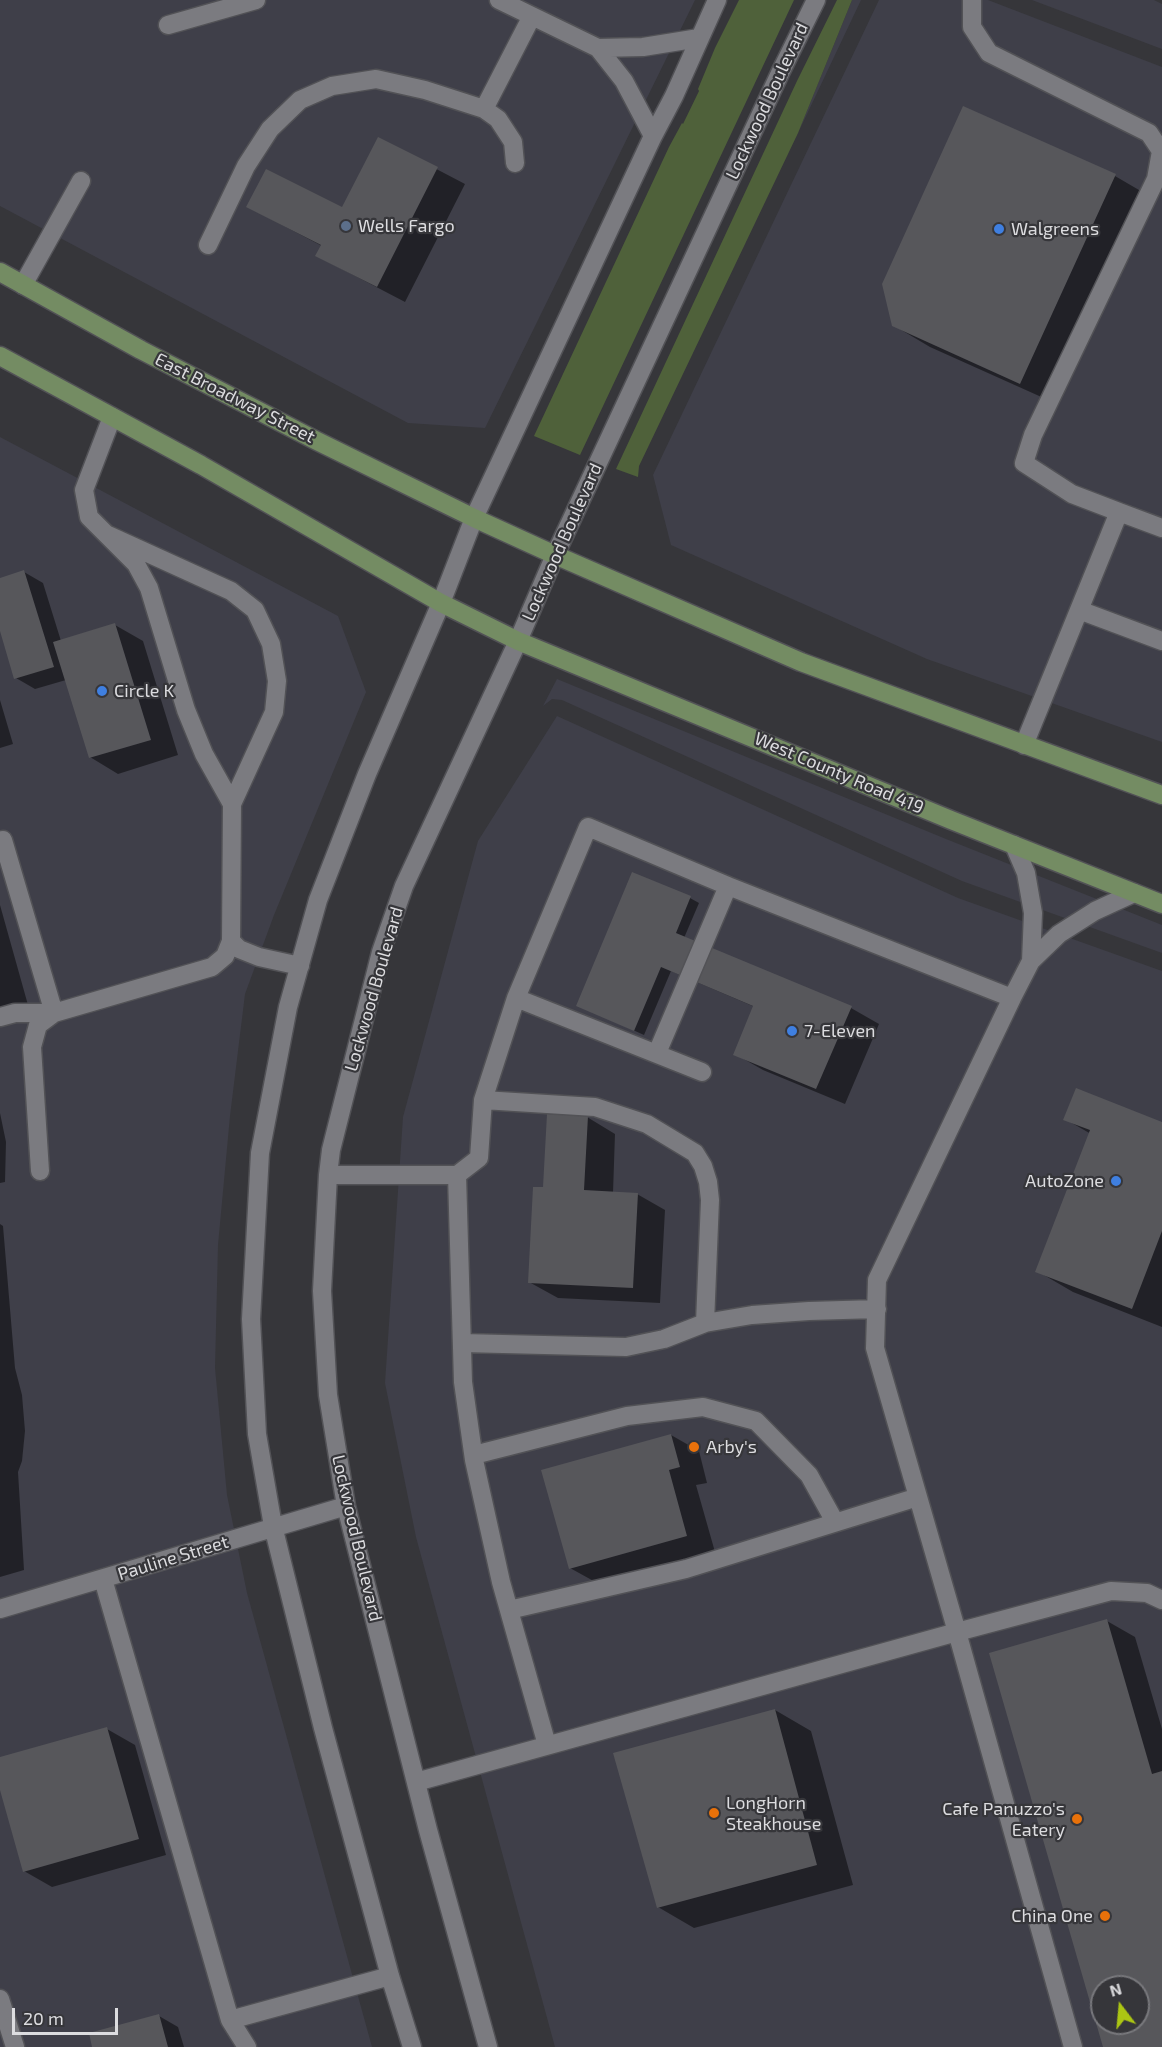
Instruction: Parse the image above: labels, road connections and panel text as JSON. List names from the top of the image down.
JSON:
{
  "streets": {
    "main road": ["East Broadway Street", "West County Road 419"],
    "street": ["Lockwood Boulevard", "Pauline Street"]
  },
  "crossings": [
    ["Lockwood Boulevard", "East Broadway Street"],
    ["Lockwood Boulevard", "West County Road 419"],
    ["Lockwood Boulevard", "Pauline Street"]
  ],
  "places": [
    "Wells Fargo",
    "Walgreens",
    "Circle K",
    "7-Eleven",
    "AutoZone",
    "Arby's",
    "LongHorn Steakhouse",
    "Cafe Panuzzo's Eatery",
    "China One"
  ],
  "scale_bar": "20 m",
  "north": "top"
}
